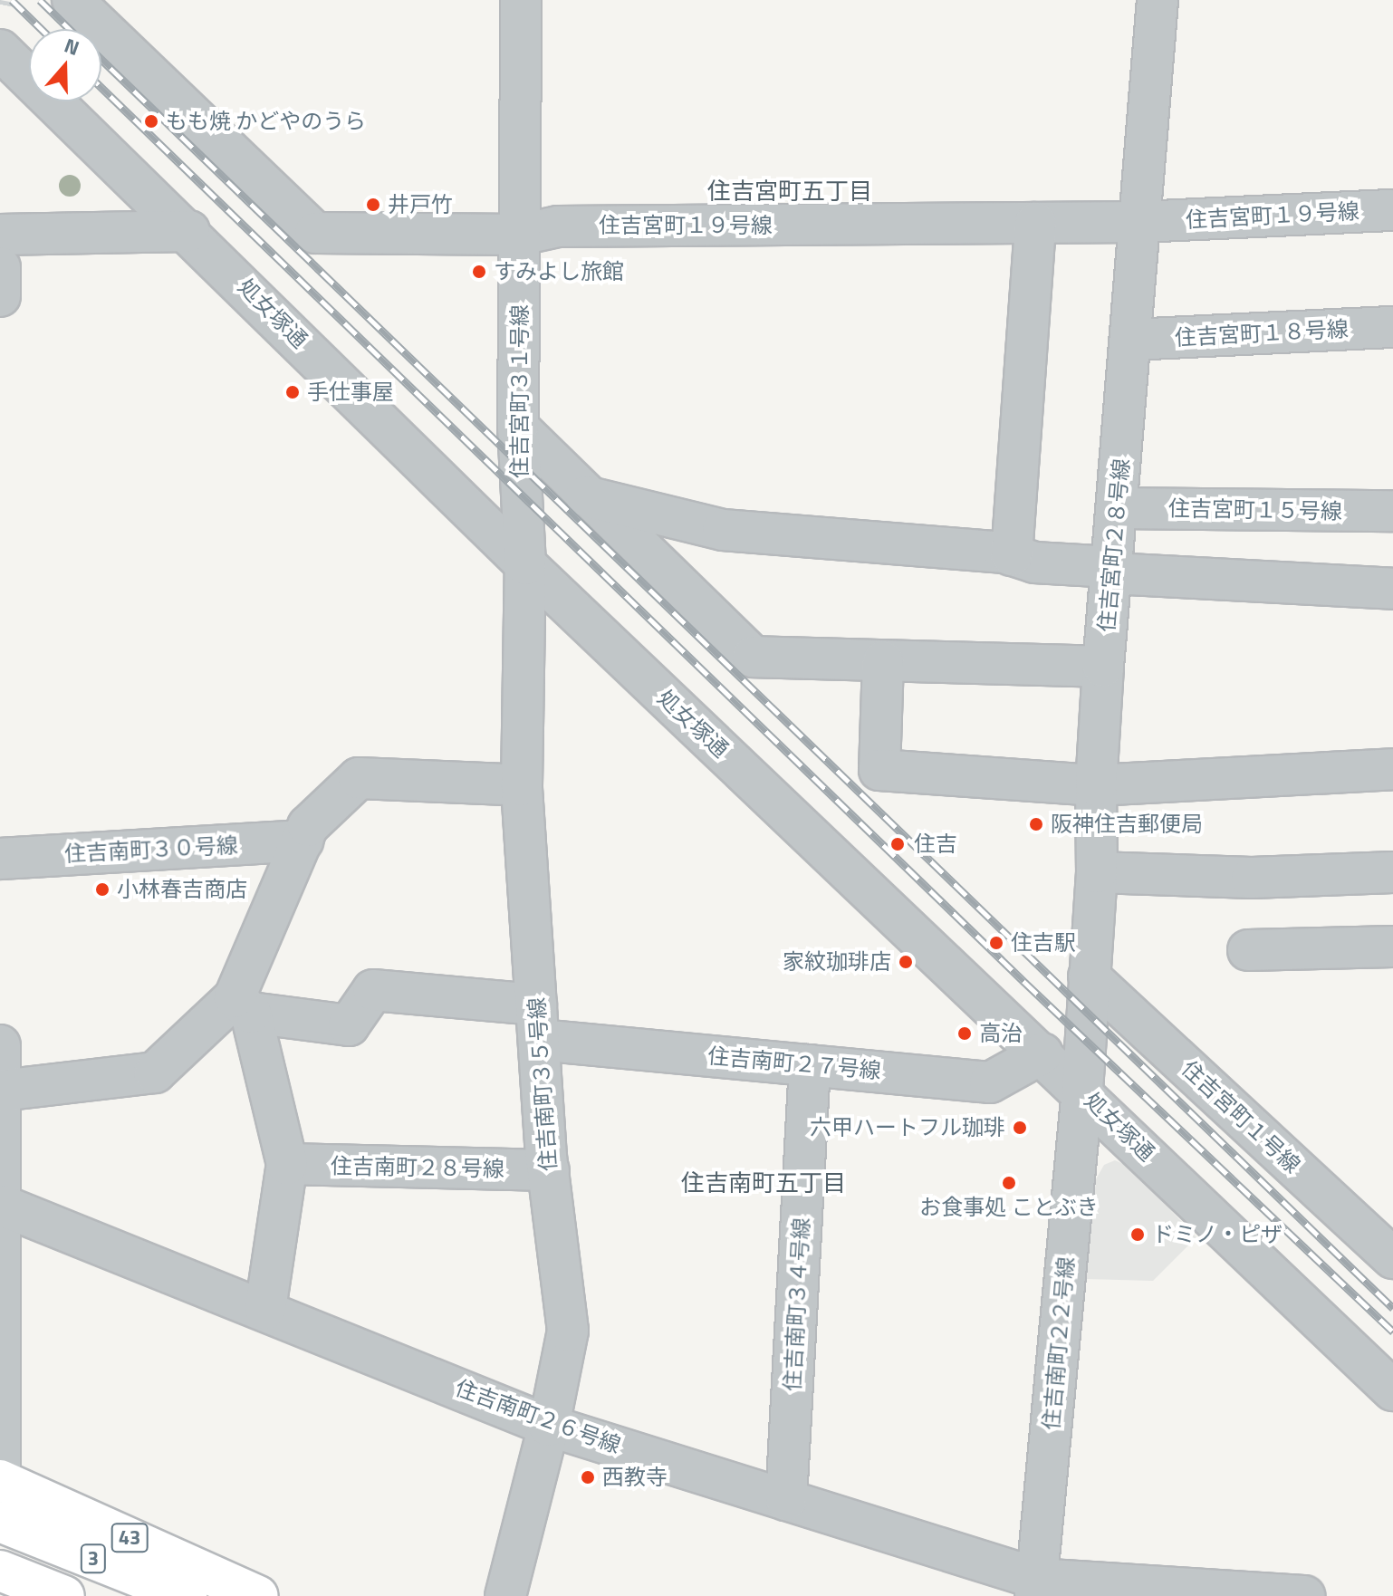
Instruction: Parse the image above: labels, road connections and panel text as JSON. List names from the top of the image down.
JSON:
{
  "streets": {
    "highway": ["43", "3"],
    "street": [
      "住吉宮町１９号線",
      "処女塚通",
      "住吉宮町１８号線",
      "住吉宮町３１号線",
      "住吉宮町１５号線",
      "住吉宮町２８号線",
      "住吉南町３０号線",
      "住吉南町２７号線",
      "住吉南町３５号線",
      "住吉宮町１号線",
      "住吉南町２８号線",
      "住吉南町３４号線",
      "住吉南町２２号線",
      "住吉南町２６号線"
    ]
  },
  "crossings": [
    ["住吉宮町１９号線", "住吉宮町３１号線"],
    ["住吉宮町１９号線", "住吉宮町２８号線"],
    ["処女塚通", "住吉宮町３１号線"],
    ["処女塚通", "住吉宮町２８号線"],
    ["処女塚通", "住吉南町２７号線"],
    ["処女塚通", "住吉南町３５号線"],
    ["処女塚通", "住吉南町２２号線"],
    ["住吉宮町１８号線", "住吉宮町２８号線"],
    ["住吉宮町３１号線", "住吉南町３５号線"],
    ["住吉宮町１５号線", "住吉宮町２８号線"],
    ["住吉宮町２８号線", "住吉宮町１号線"],
    ["住吉宮町２８号線", "住吉南町２２号線"],
    ["住吉南町２７号線", "住吉南町３５号線"],
    ["住吉南町２７号線", "住吉南町３４号線"],
    ["住吉南町３５号線", "住吉南町２８号線"],
    ["住吉南町３５号線", "住吉南町２６号線"],
    ["住吉南町３４号線", "住吉南町２６号線"],
    ["住吉南町２２号線", "住吉南町２６号線"]
  ],
  "districts": ["住吉宮町五丁目", "住吉南町五丁目"],
  "places": [
    "もも焼 かどやのうら",
    "井戸竹",
    "すみよし旅館",
    "手仕事屋",
    "阪神住吉郵便局",
    "住吉",
    "小林春吉商店",
    "住吉駅",
    "家紋珈琲店",
    "高治",
    "六甲ハートフル珈琲",
    "お食事処 ことぶき",
    "ドミノ・ピザ",
    "西教寺"
  ],
  "north": "top"
}
